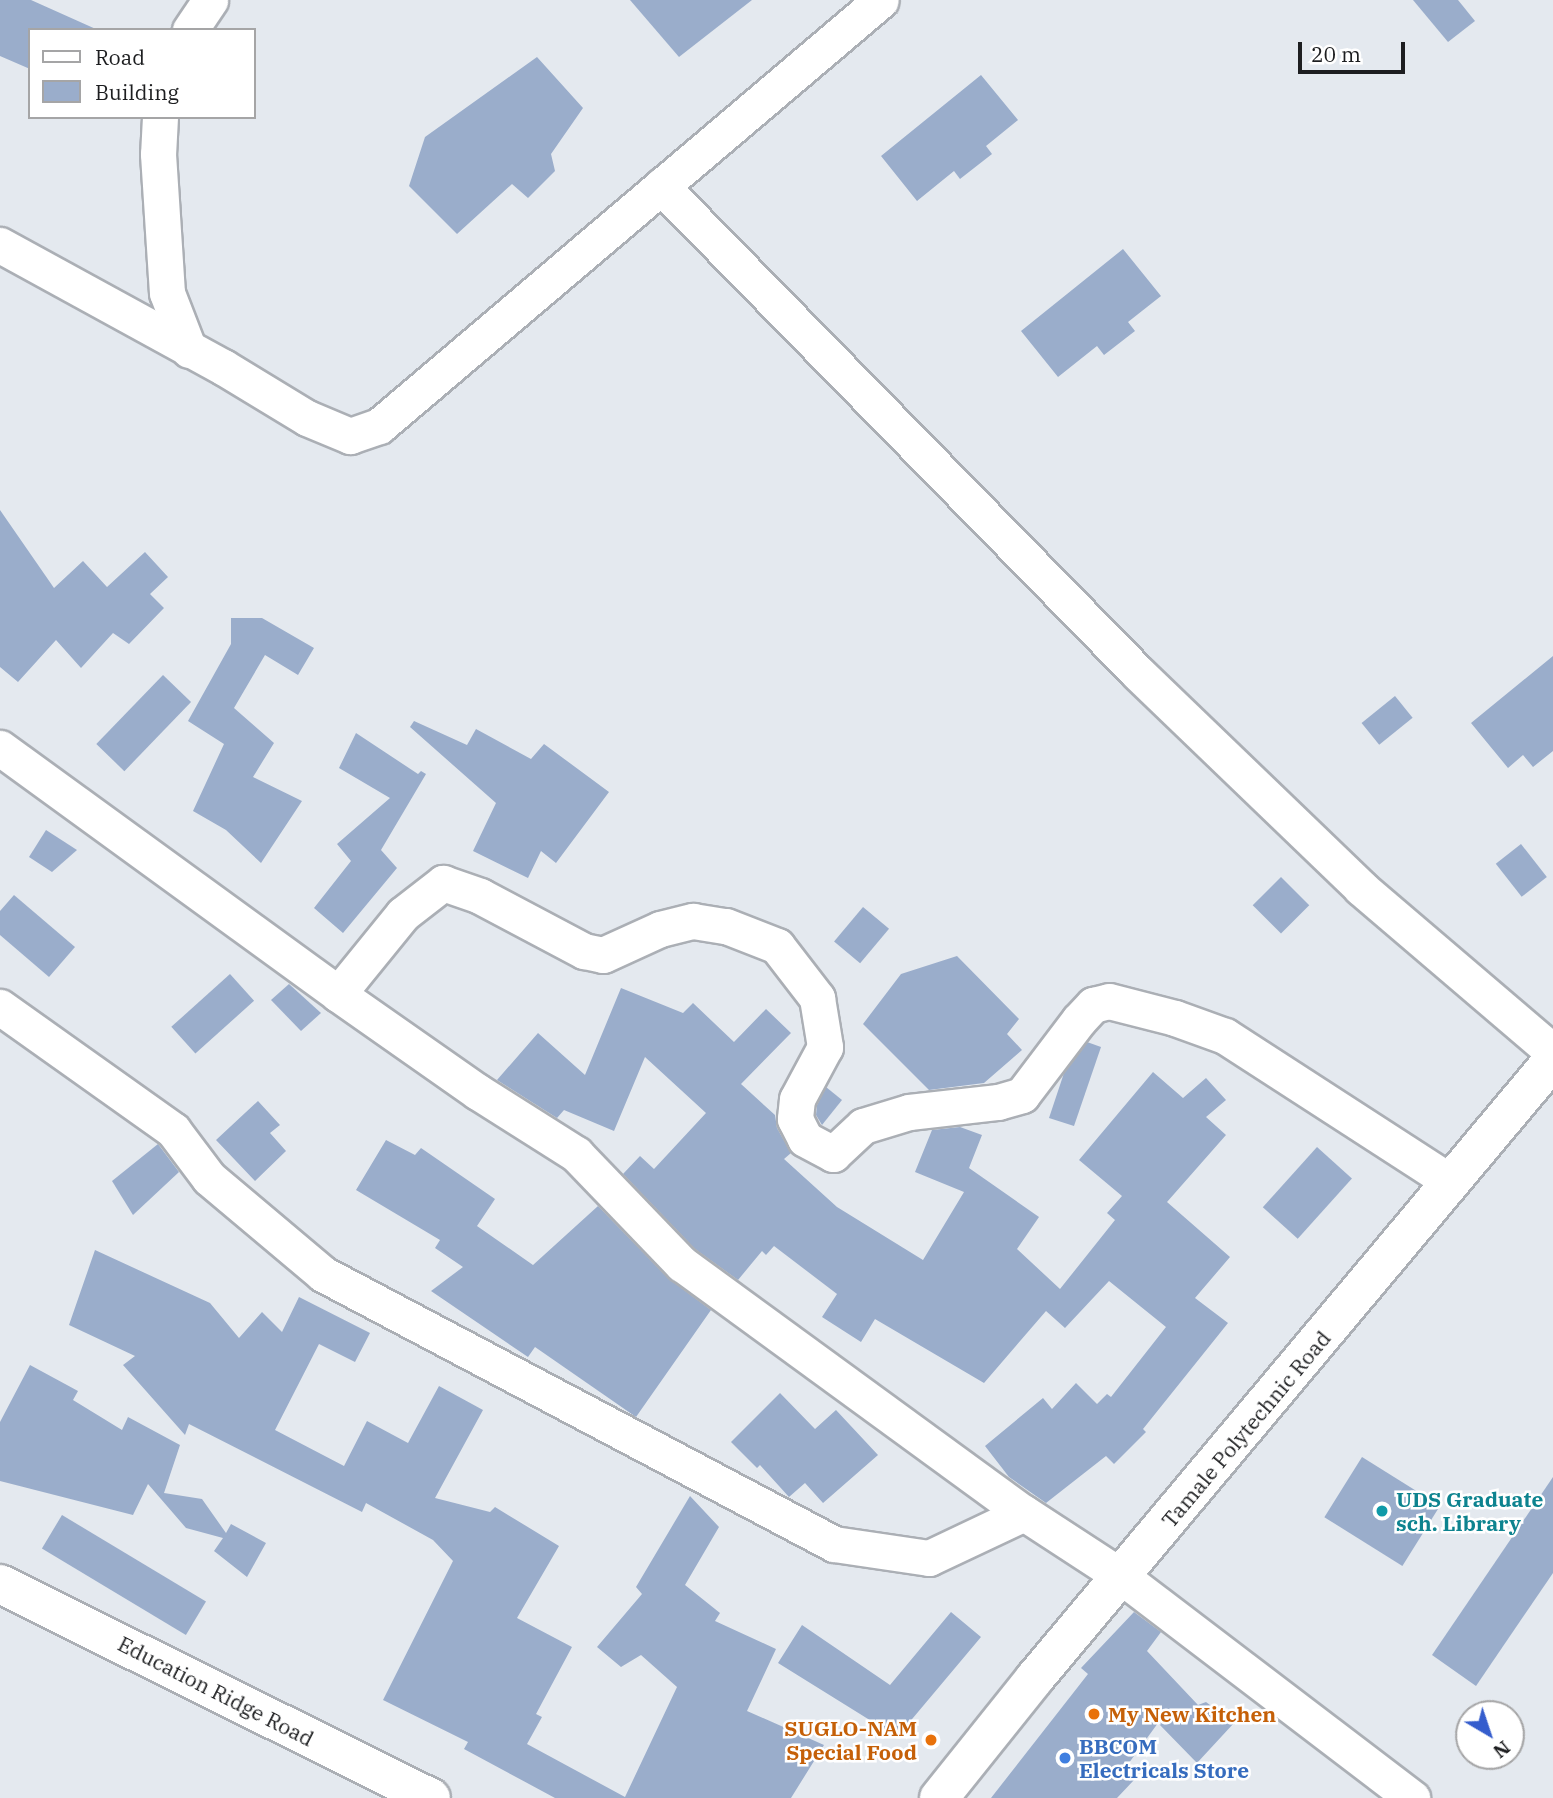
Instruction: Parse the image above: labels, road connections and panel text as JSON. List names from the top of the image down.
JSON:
{
  "streets": {
    "street": ["Tamale Polytechnic Road", "Education Ridge Road"]
  },
  "places": [
    "UDS Graduate sch. Library",
    "My New Kitchen",
    "SUGLO-NAM Special Food",
    "BBCOM Electricals Store"
  ],
  "legend": ["Road", "Building"],
  "scale_bar": "20 m",
  "north": "bottom right"
}
